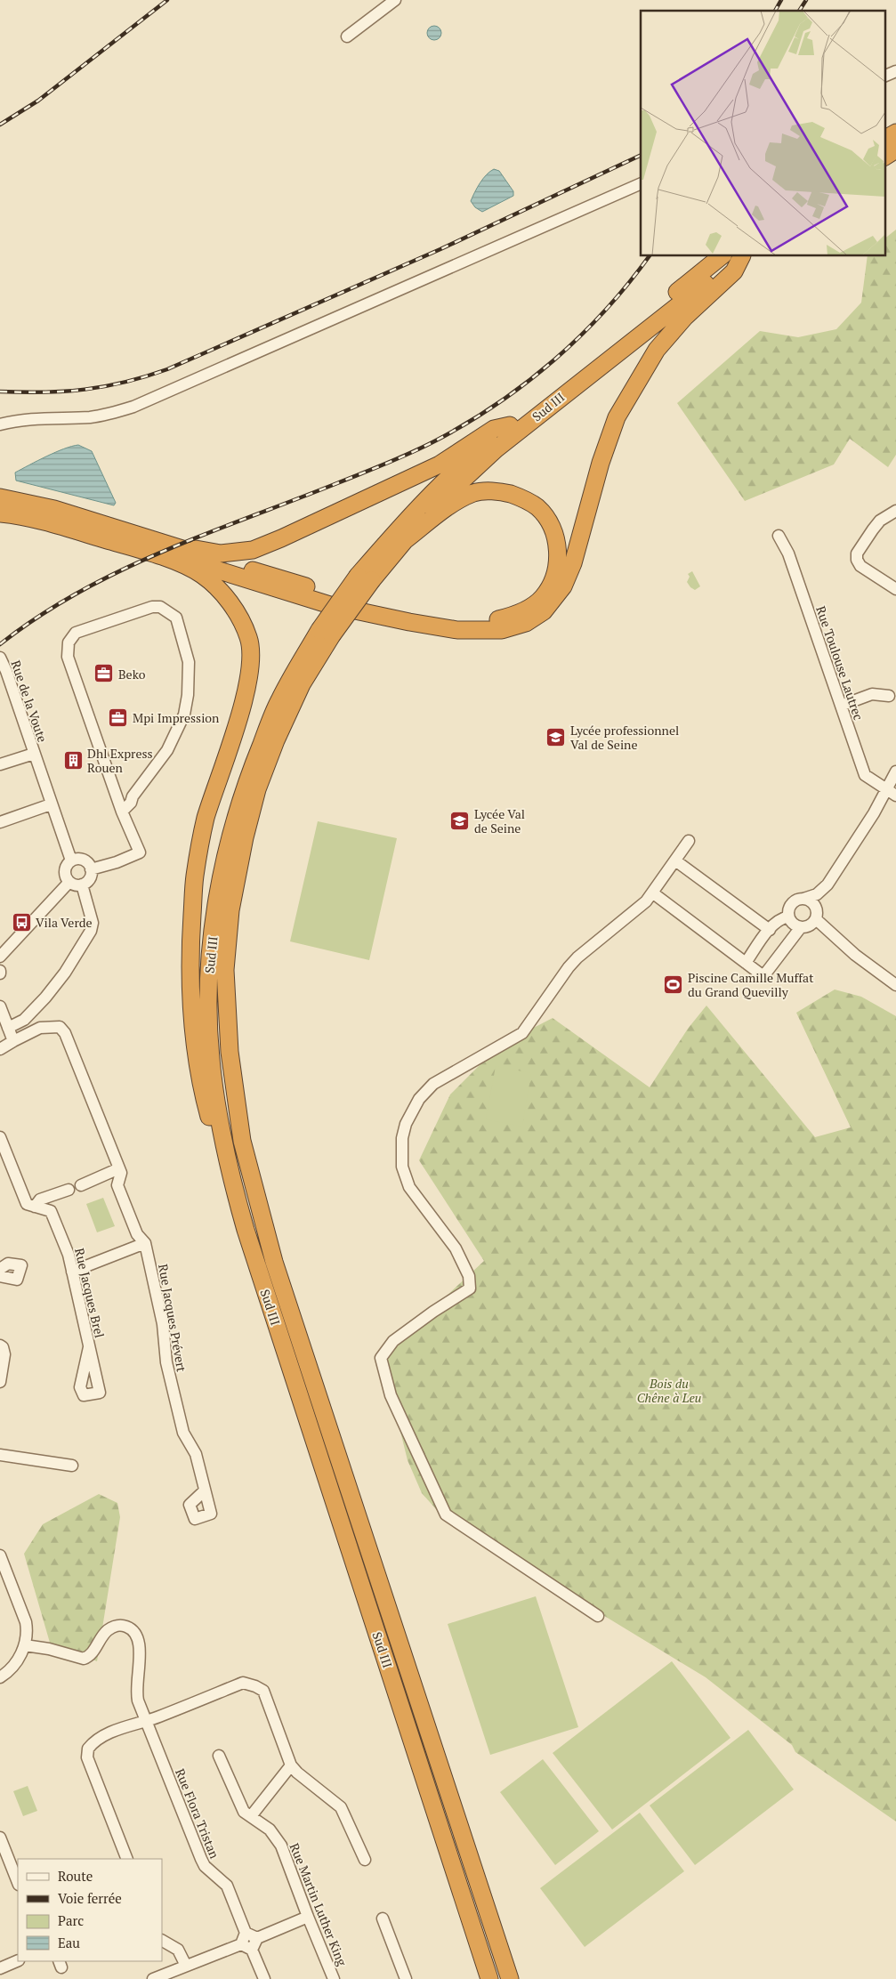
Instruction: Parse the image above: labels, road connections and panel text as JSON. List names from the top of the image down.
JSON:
{
  "streets": {
    "highway": ["Sud III"],
    "street": [
      "Rue Toulouse Lautrec",
      "Rue de la Voute",
      "Rue Jacques Brel",
      "Rue Jacques Prévert",
      "Rue Flora Tristan",
      "Rue Martin Luther King"
    ]
  },
  "parks": ["Bois du Chêne à Leu"],
  "places": {
    "office": ["Beko", "Mpi Impression"],
    "school or university": ["Lycée professionnel Val de Seine", "Lycée Val de Seine"],
    "building": ["Dhl Express Rouen"],
    "bus stop": ["Vila Verde"],
    "sports": ["Piscine Camille Muffat du Grand Quevilly"]
  },
  "legend": [
    "Route",
    "Voie ferrée",
    "Parc",
    "Eau"
  ]
}
